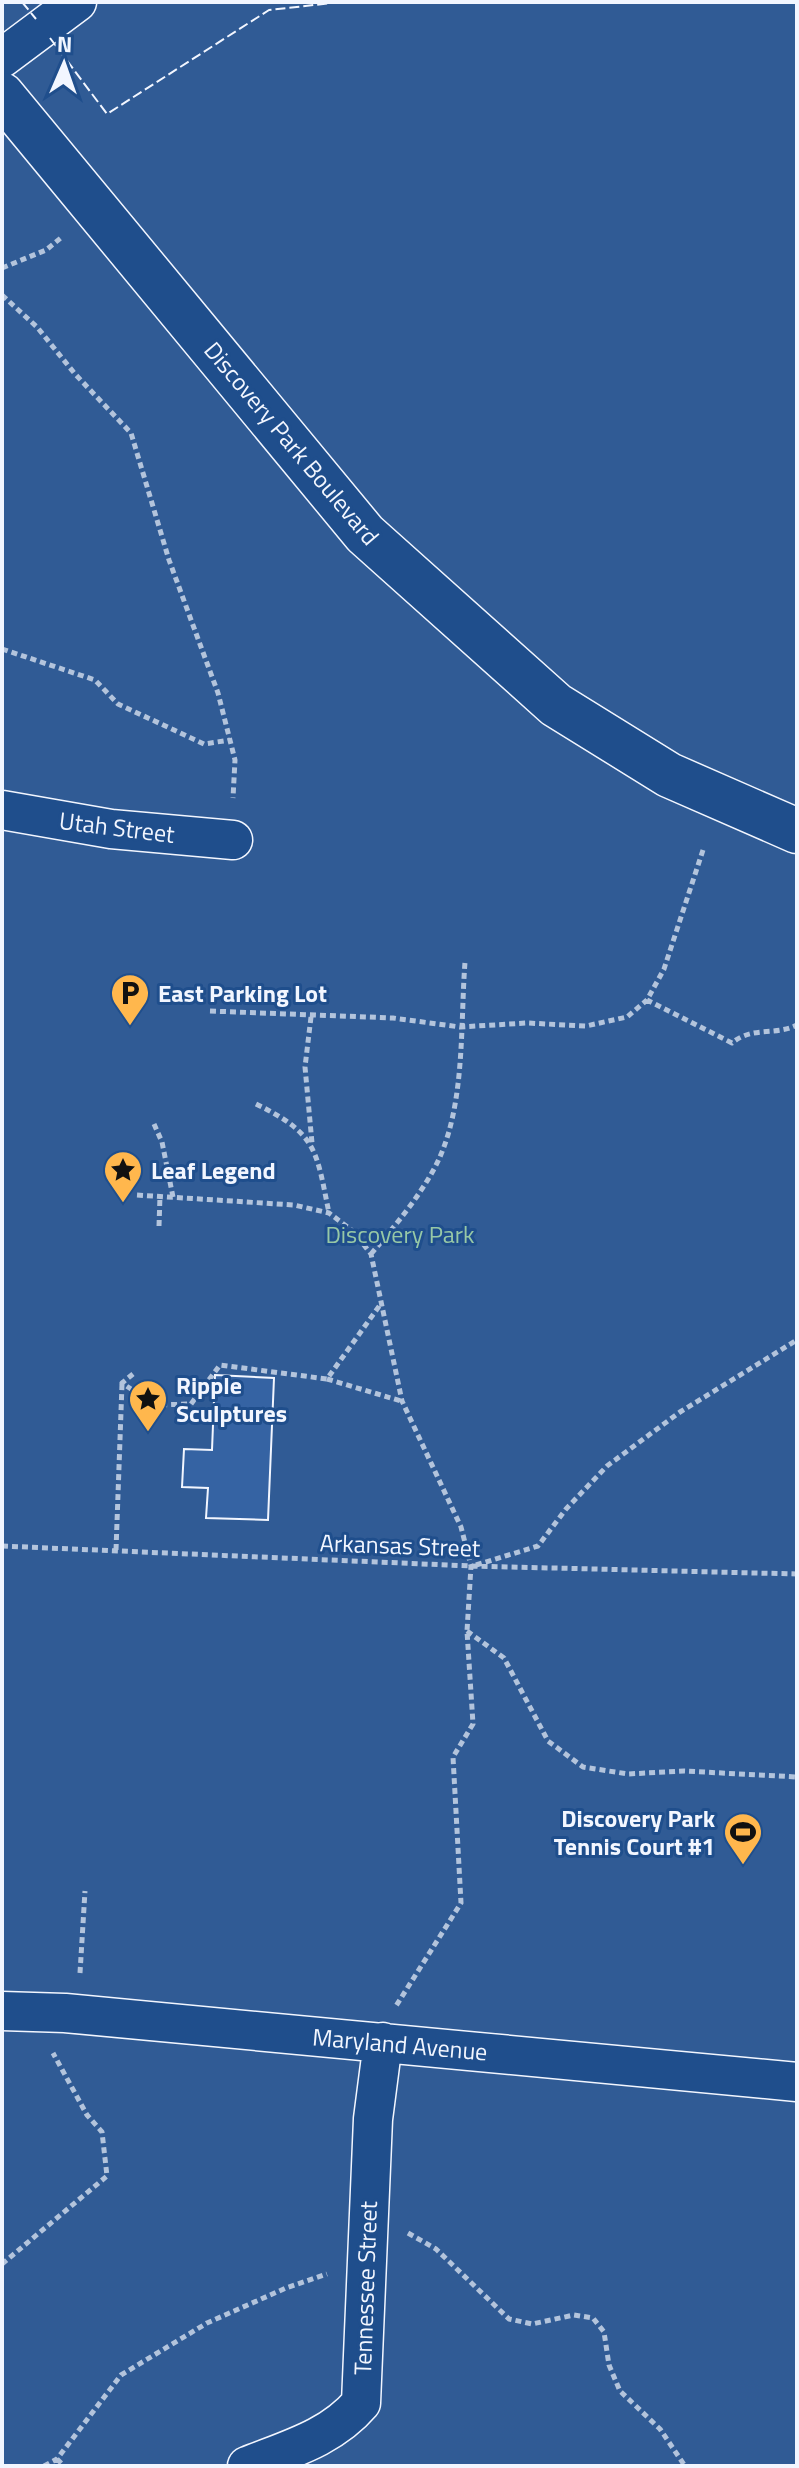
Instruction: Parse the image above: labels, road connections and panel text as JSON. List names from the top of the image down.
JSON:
{
  "streets": {
    "street": [
      "Discovery Park Boulevard",
      "Utah Street",
      "Maryland Avenue",
      "Tennessee Street"
    ],
    "path": ["Arkansas Street"]
  },
  "crossings": [
    ["Maryland Avenue", "Tennessee Street"]
  ],
  "parks": ["Discovery Park"],
  "places": {
    "parking": ["East Parking Lot"],
    "place": ["Leaf Legend", "Ripple Sculptures"],
    "sports": ["Discovery Park Tennis Court #1"]
  },
  "north": "top"
}
